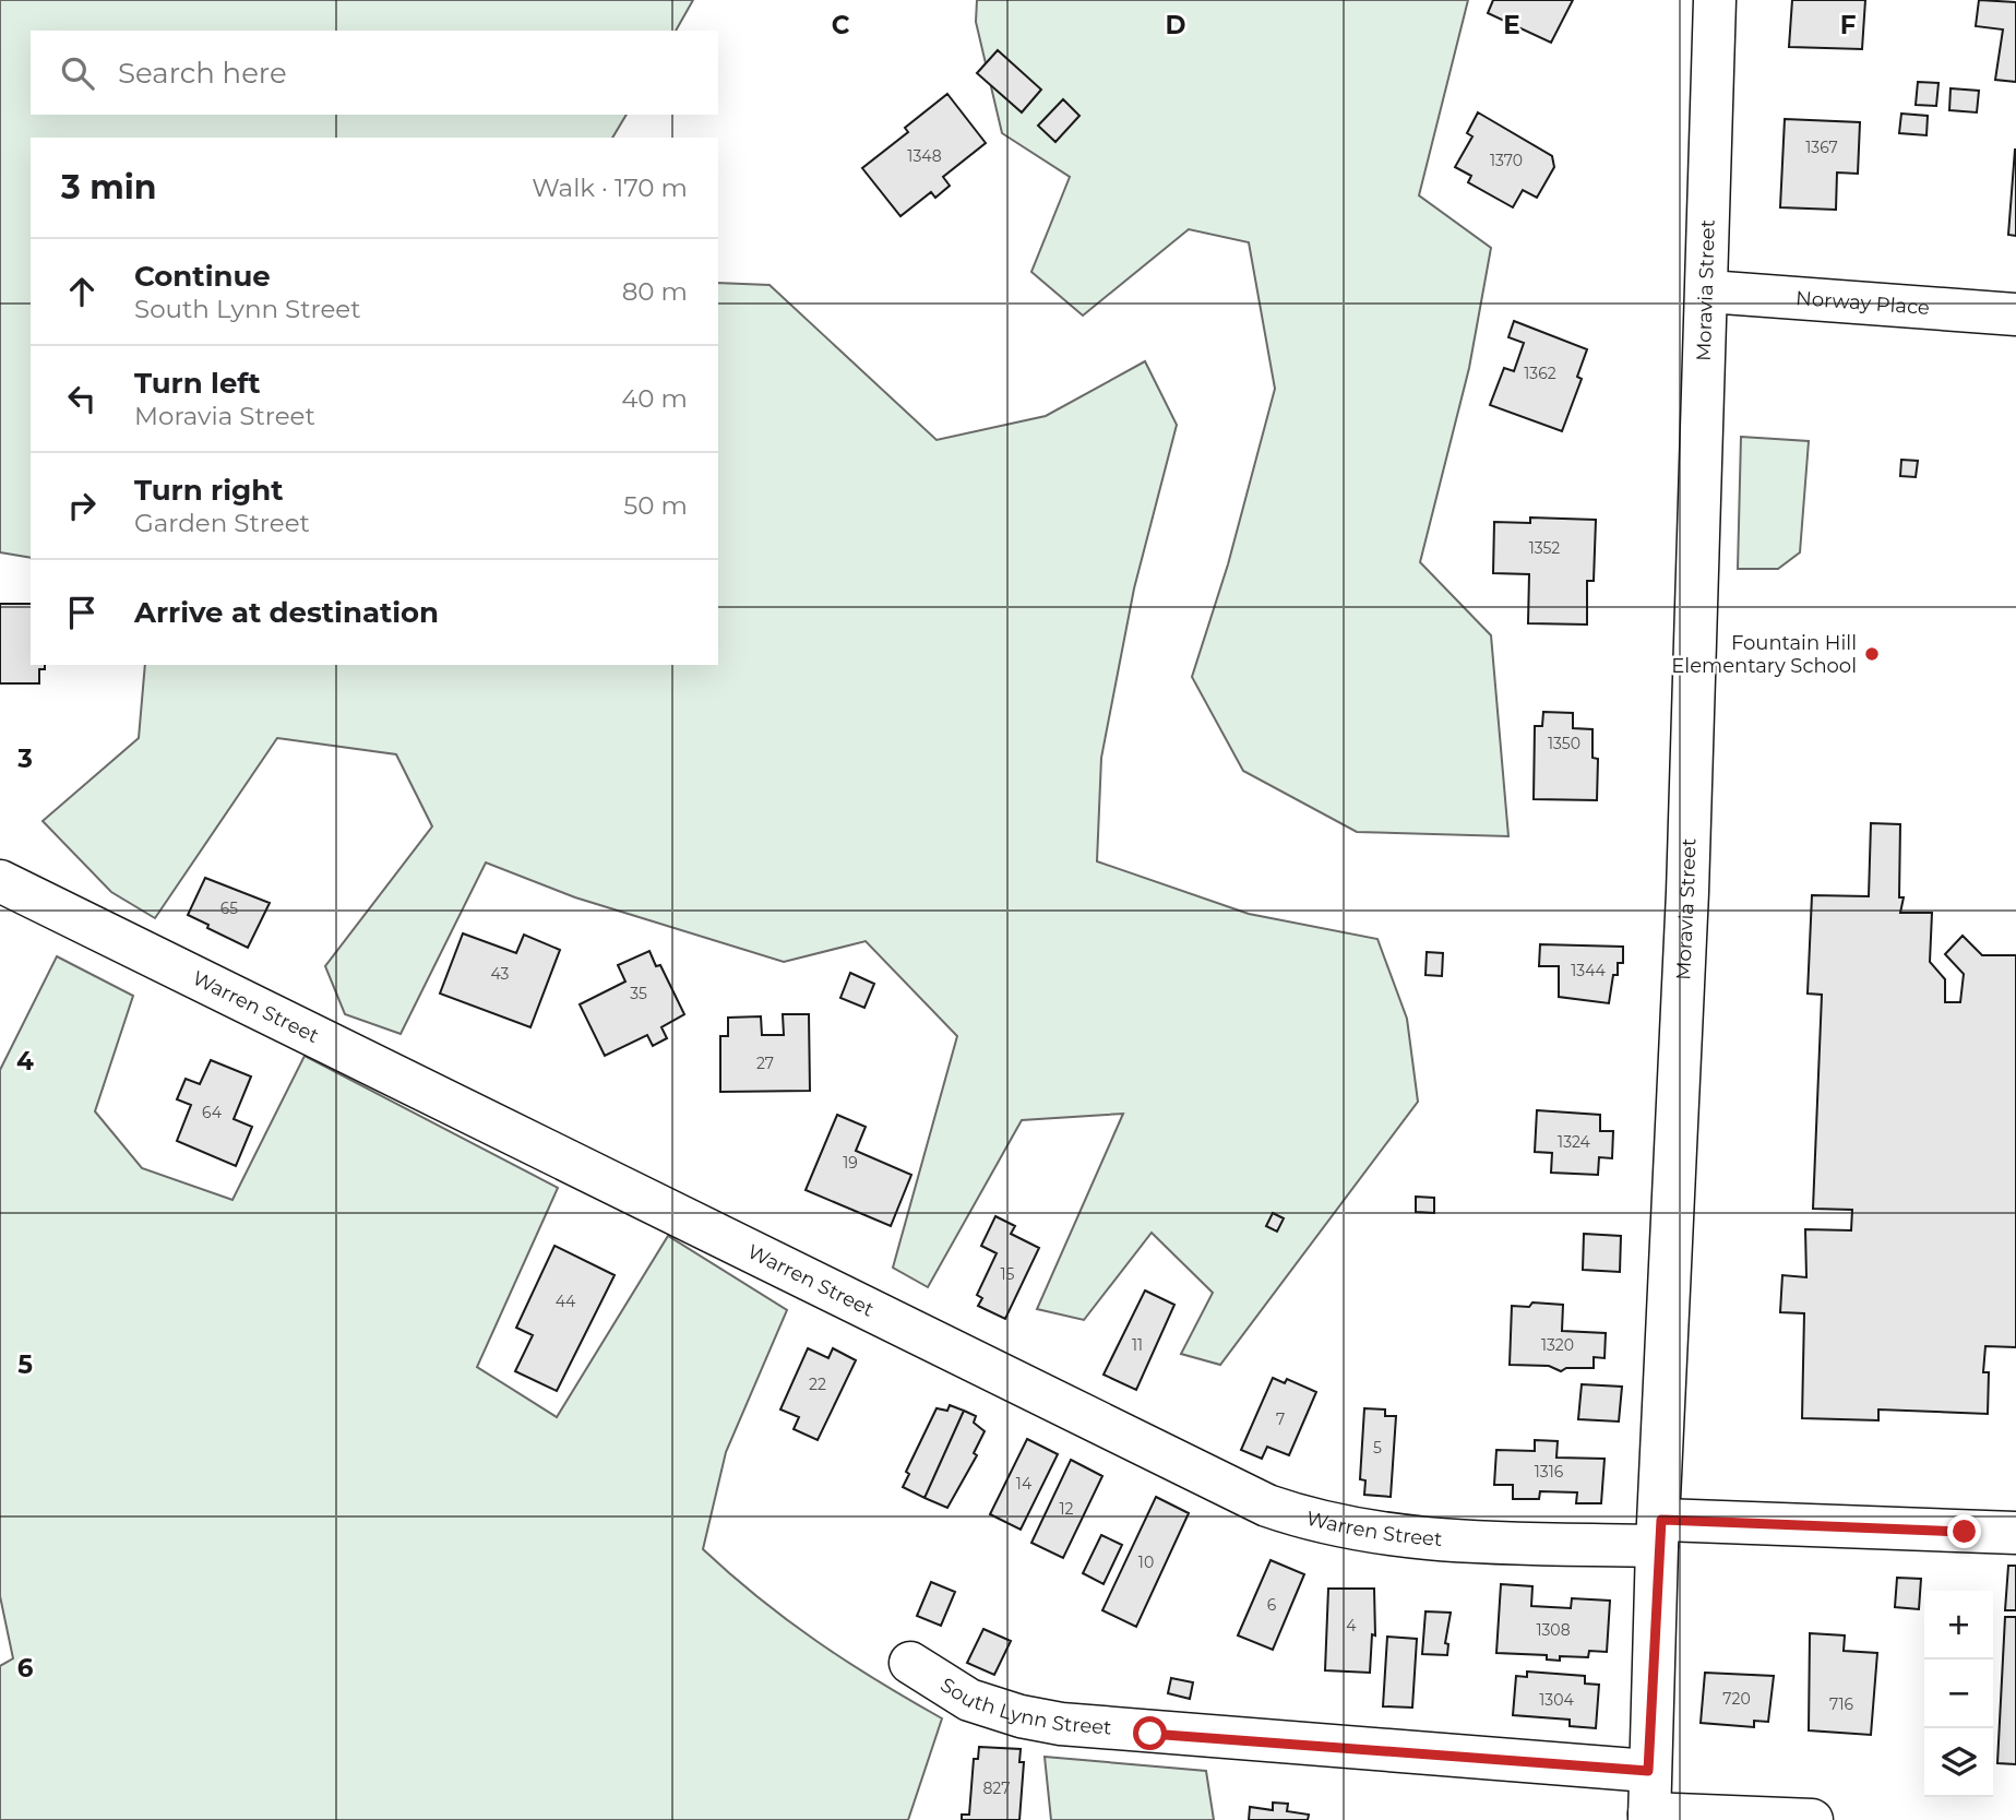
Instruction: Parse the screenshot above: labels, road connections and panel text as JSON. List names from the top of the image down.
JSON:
{
  "streets": {
    "street": [
      "Moravia Street",
      "Norway Place",
      "Warren Street",
      "South Lynn Street"
    ]
  },
  "crossings": [
    ["Moravia Street", "Norway Place"],
    ["Moravia Street", "Warren Street"],
    ["Moravia Street", "South Lynn Street"]
  ],
  "places": ["Fountain Hill Elementary School"],
  "house_numbers": [
    "1367",
    "1348",
    "1370",
    "1362",
    "1352",
    "1350",
    "65",
    "1344",
    "43",
    "35",
    "27",
    "64",
    "1324",
    "19",
    "15",
    "44",
    "11",
    "1320",
    "22",
    "7",
    "5",
    "1316",
    "14",
    "12",
    "10",
    "6",
    "4",
    "1308",
    "720",
    "1304",
    "716",
    "827"
  ],
  "page": {
    "search": "Search here",
    "heading": ["3 min", "Walk · 170 m"],
    "list": [
      ["Continue", "South Lynn Street", "80 m"],
      ["Turn left", "Moravia Street", "40 m"],
      ["Turn right", "Garden Street", "50 m"],
      "Arrive at destination"
    ],
    "map_buttons": ["+", "−"]
  },
  "grid": {
    "columns": [
      "C",
      "D",
      "E",
      "F"
    ],
    "rows": [
      "3",
      "4",
      "5",
      "6"
    ]
  }
}
